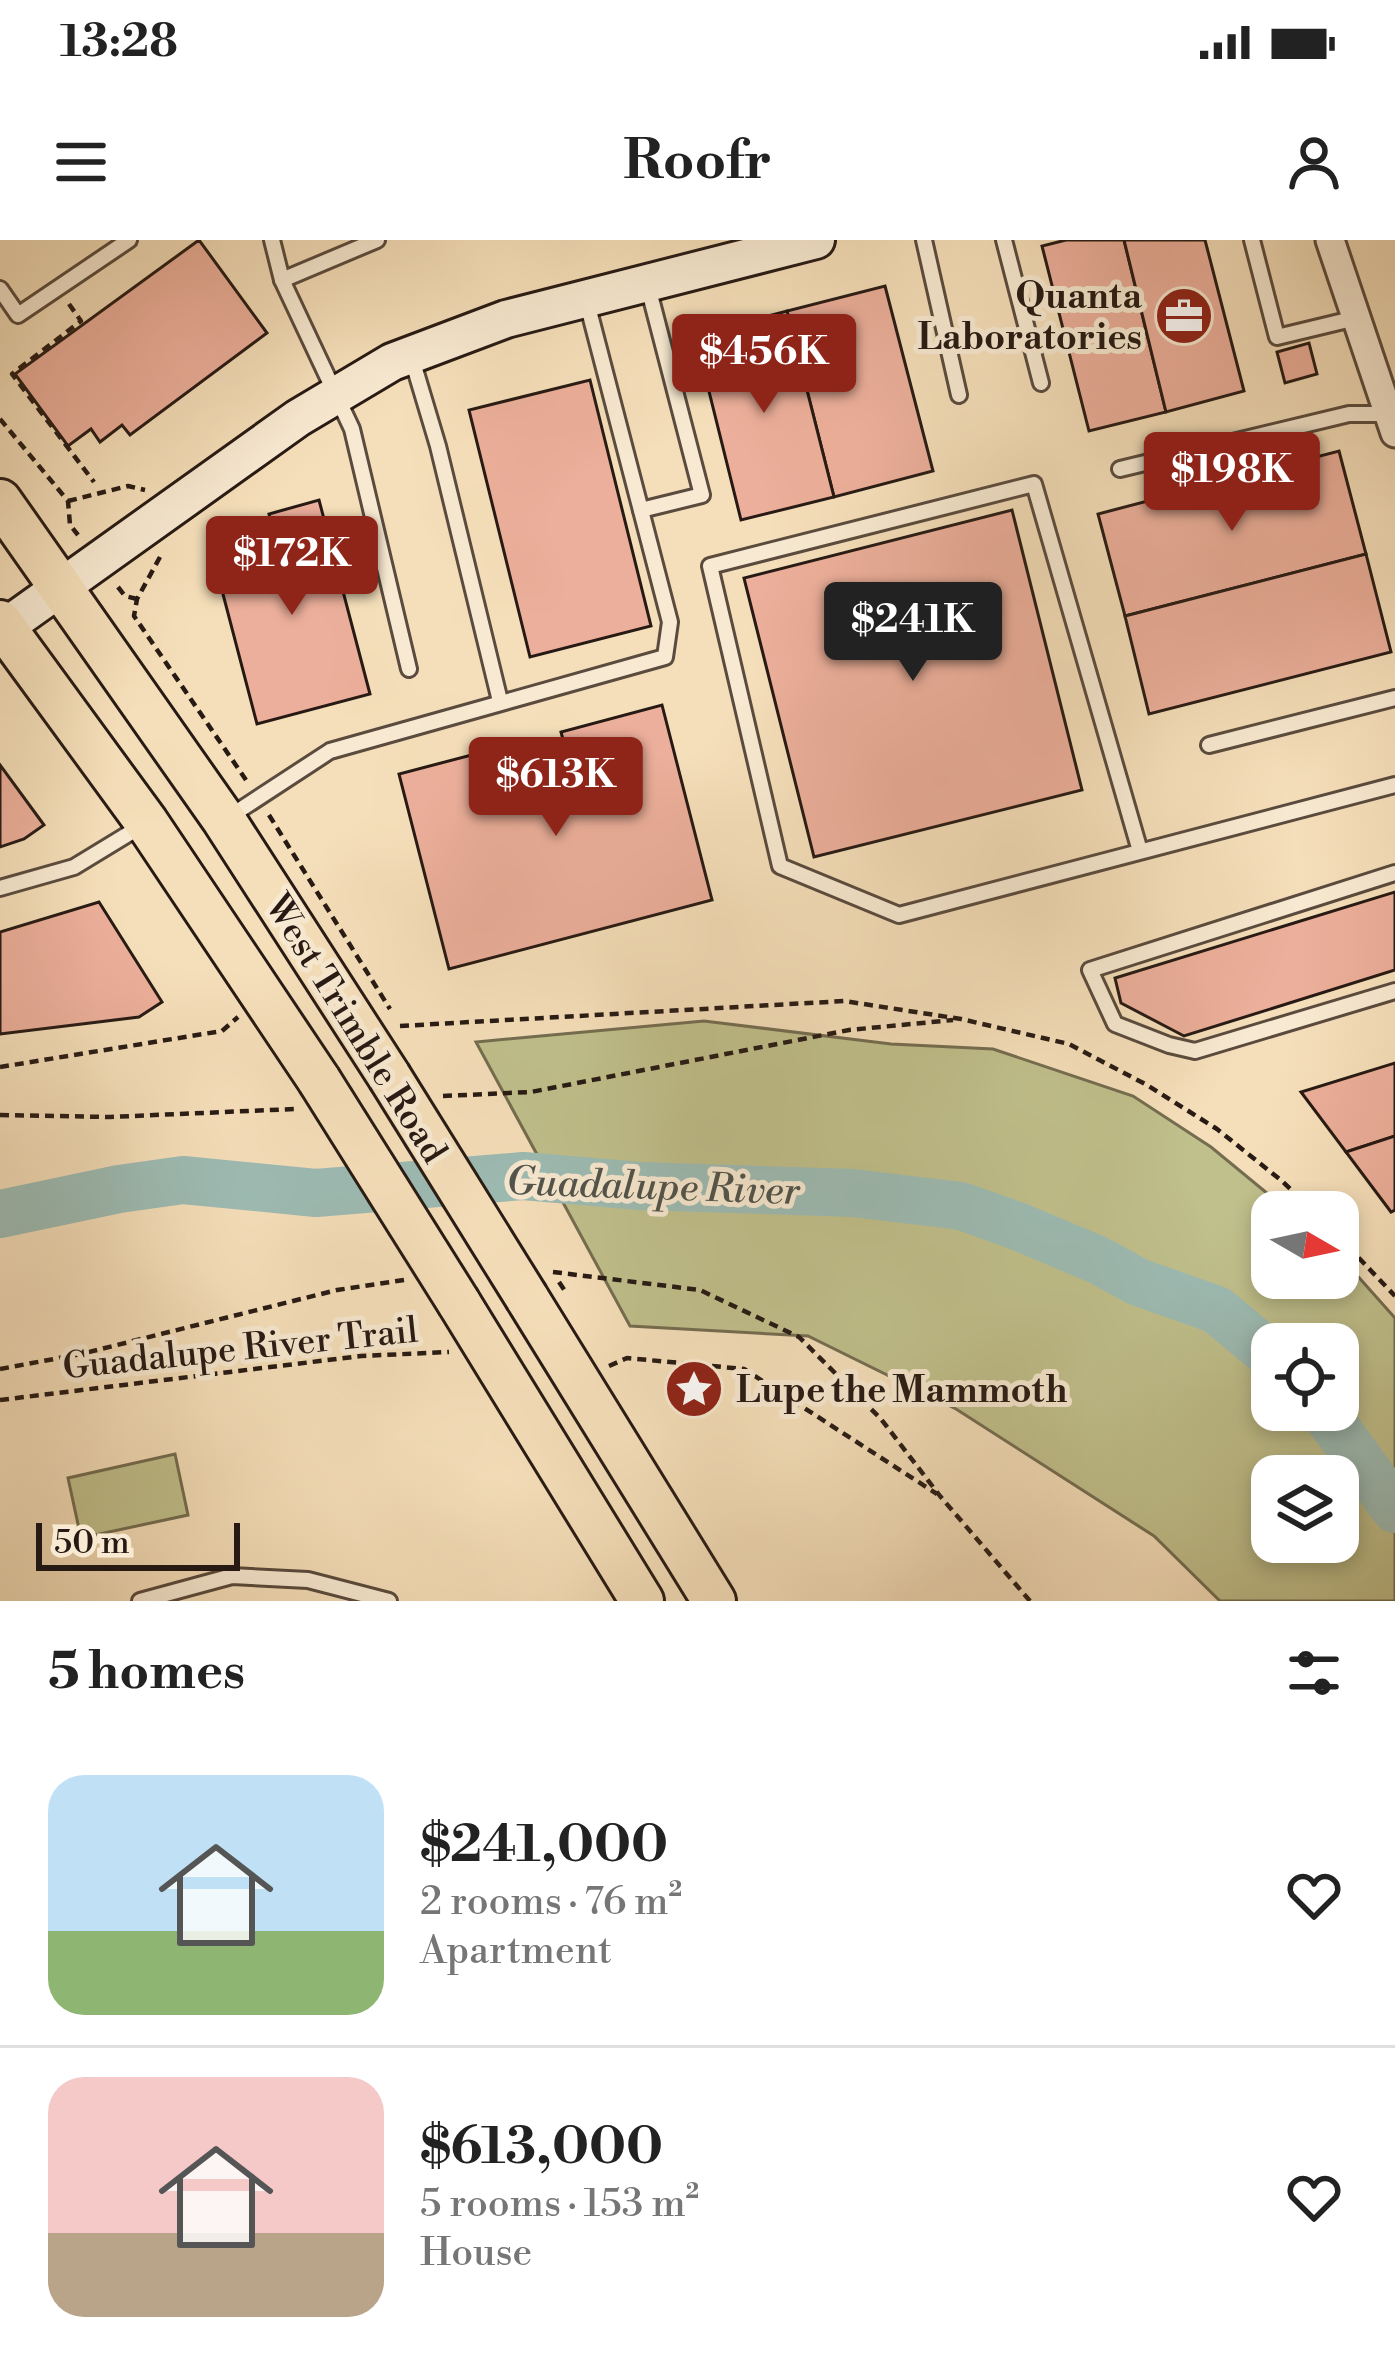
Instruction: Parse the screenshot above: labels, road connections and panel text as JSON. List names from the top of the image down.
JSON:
{
  "streets": {
    "main road": ["West Trimble Road"],
    "path": ["Guadalupe River Trail"]
  },
  "crossings": [
    ["West Trimble Road", "Guadalupe River Trail"]
  ],
  "water": ["Guadalupe River"],
  "places": {
    "office": ["Quanta Laboratories"],
    "place": ["Lupe the Mammoth"]
  },
  "scale_bar": "50 m",
  "north": "right",
  "page": {
    "status": "13:28",
    "header": "Roofr",
    "price": [
      "$456K",
      "$198K",
      "$172K",
      "$241K",
      "$613K"
    ],
    "scale": "50 m",
    "heading": "5 homes",
    "list": [
      {
        "name": "$241,000",
        "note": "2 rooms · 76 m² · Apartment"
      },
      {
        "name": "$613,000",
        "note": "5 rooms · 153 m² · House"
      }
    ]
  }
}
